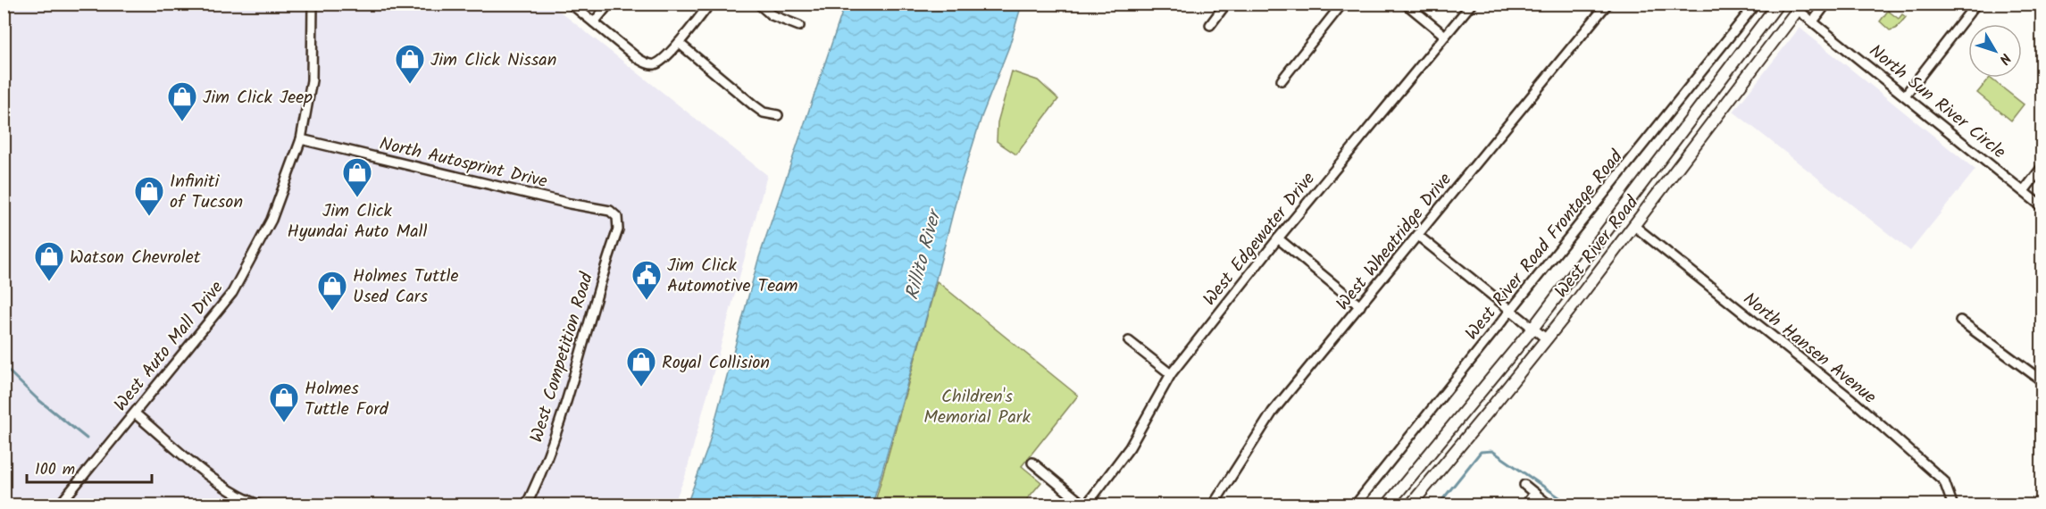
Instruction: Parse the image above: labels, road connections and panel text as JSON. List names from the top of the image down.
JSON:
{
  "streets": {
    "main road": ["West River Road"],
    "street": [
      "North Sun River Circle",
      "North Autosprint Drive",
      "West Edgewater Drive",
      "West Wheatridge Drive",
      "West River Road Frontage Road",
      "West Auto Mall Drive",
      "North Hansen Avenue",
      "West Competition Road"
    ]
  },
  "crossings": [
    ["North Sun River Circle", "West River Road"],
    ["North Autosprint Drive", "West Auto Mall Drive"],
    ["North Autosprint Drive", "West Competition Road"],
    ["West River Road", "North Hansen Avenue"]
  ],
  "water": ["Rillito River"],
  "parks": ["Children's Memorial Park"],
  "places": {
    "shop": [
      "Jim Click Nissan",
      "Jim Click Jeep",
      "Jim Click Hyundai Auto Mall",
      "Infiniti of Tucson",
      "Watson Chevrolet",
      "Holmes Tuttle Used Cars",
      "Royal Collision",
      "Holmes Tuttle Ford"
    ],
    "public building": ["Jim Click Automotive Team"]
  },
  "scale_bar": "100 m",
  "north": "bottom right"
}
